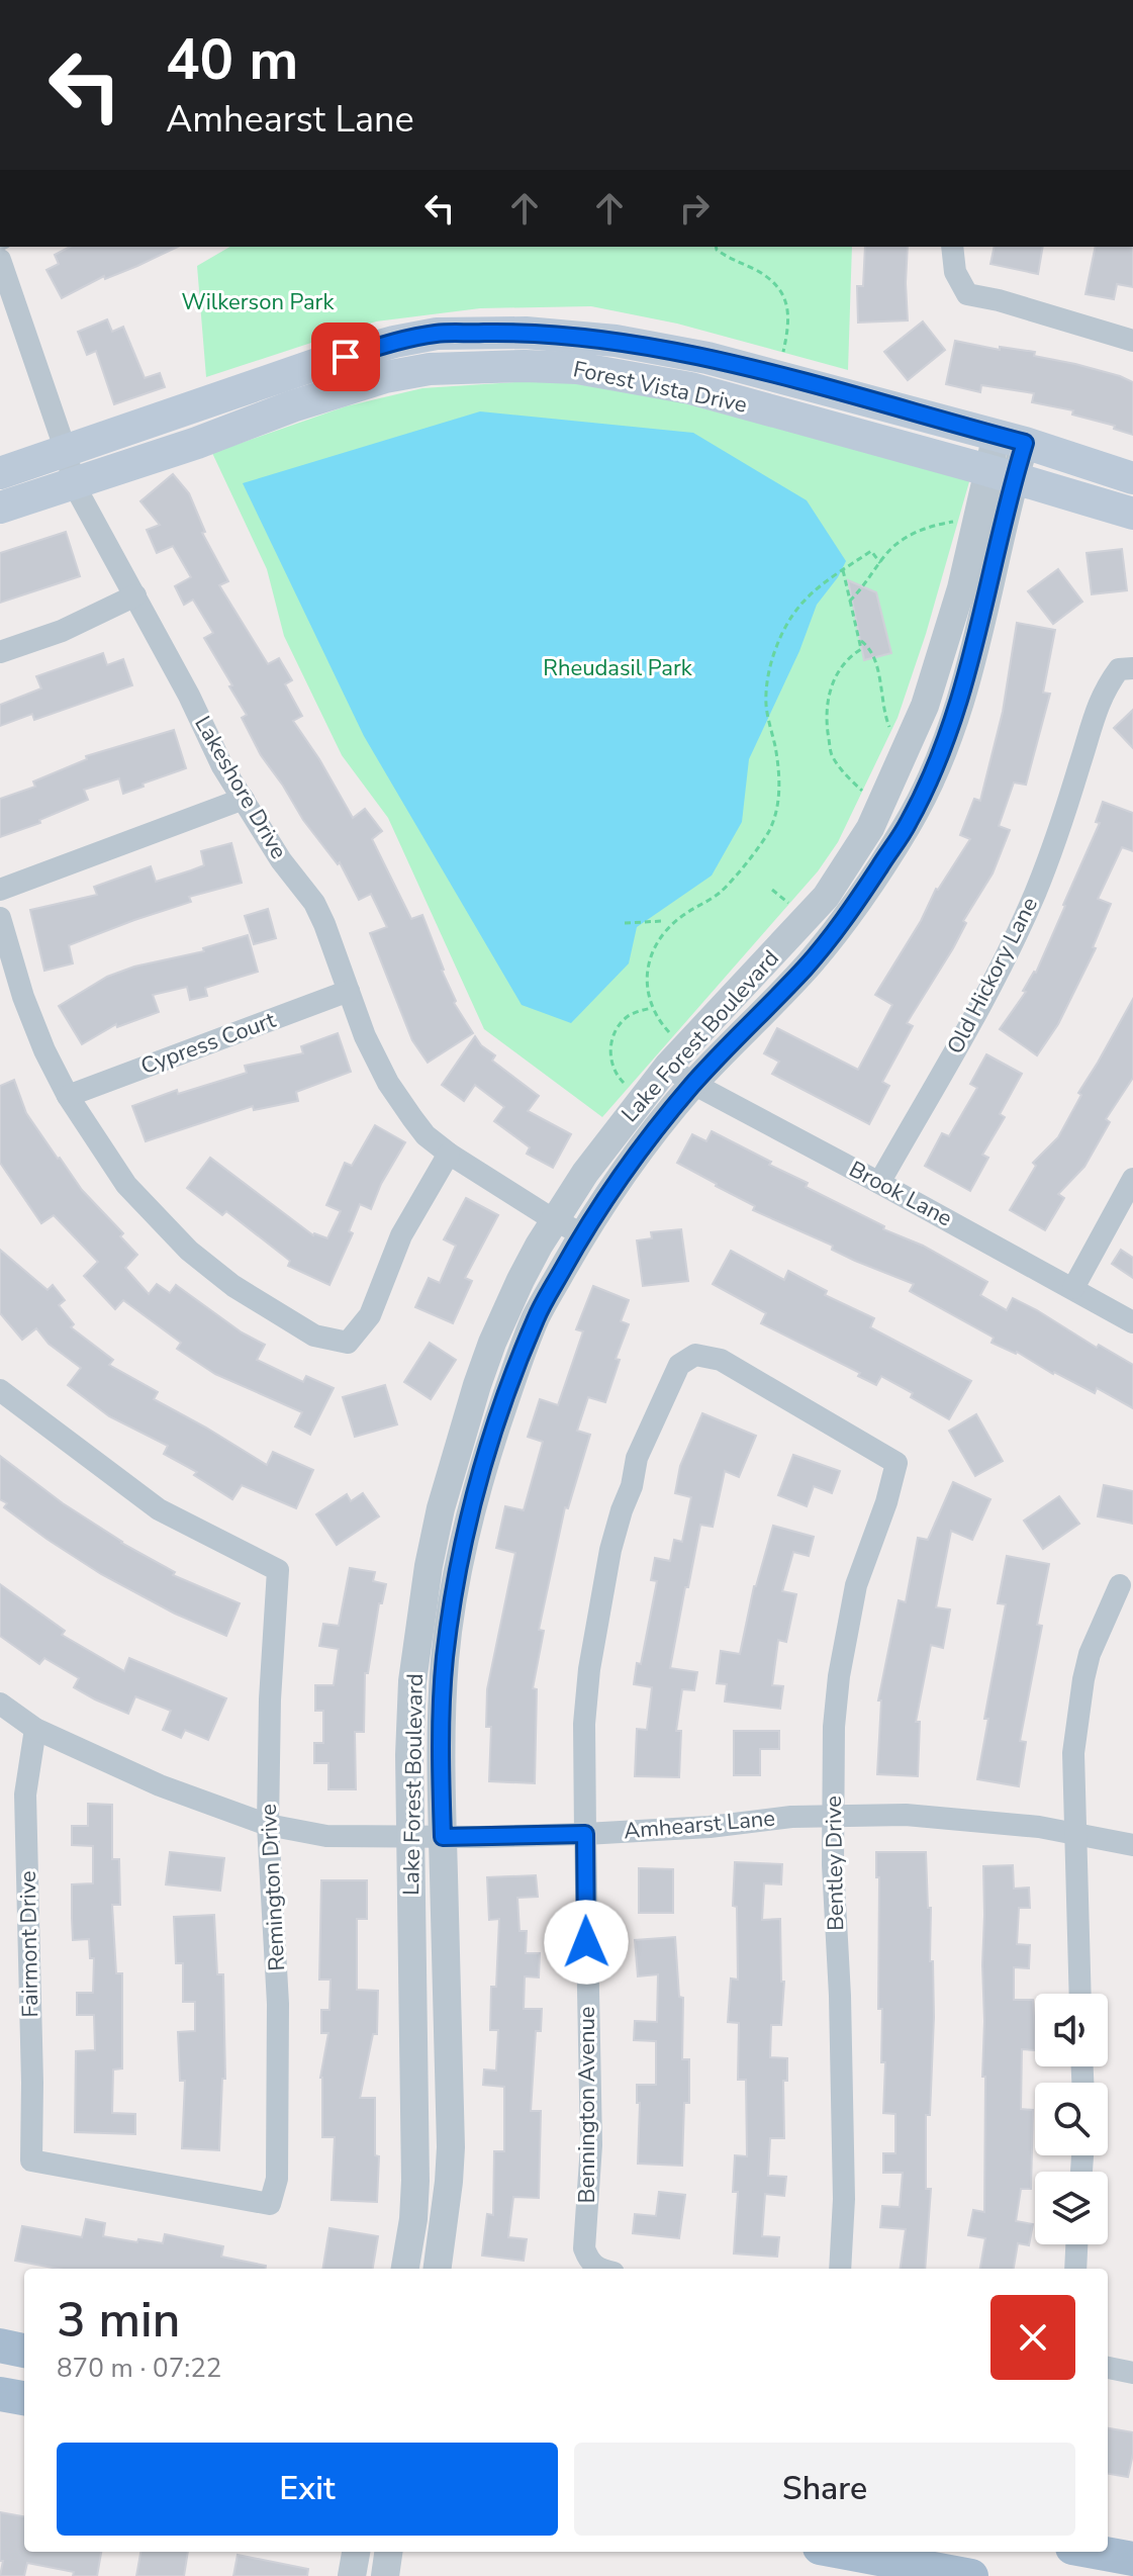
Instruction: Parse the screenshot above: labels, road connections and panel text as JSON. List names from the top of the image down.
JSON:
{
  "streets": {
    "main road": ["Forest Vista Drive"],
    "street": [
      "Lakeshore Drive",
      "Old Hickory Lane",
      "Lake Forest Boulevard",
      "Cypress Court",
      "Brook Lane",
      "Amhearst Lane",
      "Bentley Drive",
      "Remington Drive",
      "Fairmont Drive",
      "Bennington Avenue"
    ]
  },
  "crossings": [
    ["Forest Vista Drive", "Lakeshore Drive"],
    ["Forest Vista Drive", "Lake Forest Boulevard"],
    ["Lakeshore Drive", "Lake Forest Boulevard"],
    ["Lakeshore Drive", "Cypress Court"],
    ["Old Hickory Lane", "Brook Lane"],
    ["Lake Forest Boulevard", "Brook Lane"],
    ["Lake Forest Boulevard", "Amhearst Lane"],
    ["Amhearst Lane", "Bentley Drive"],
    ["Amhearst Lane", "Remington Drive"],
    ["Amhearst Lane", "Fairmont Drive"],
    ["Amhearst Lane", "Bennington Avenue"],
    ["Bentley Drive", "Bennington Avenue"],
    ["Remington Drive", "Fairmont Drive"]
  ],
  "parks": ["Wilkerson Park", "Rheudasil Park"],
  "page": {
    "turn": ["40 m", "Amhearst Lane"],
    "heading": ["3 min", "870 m · 07:22"],
    "buttons": ["Exit", "Share"]
  }
}
